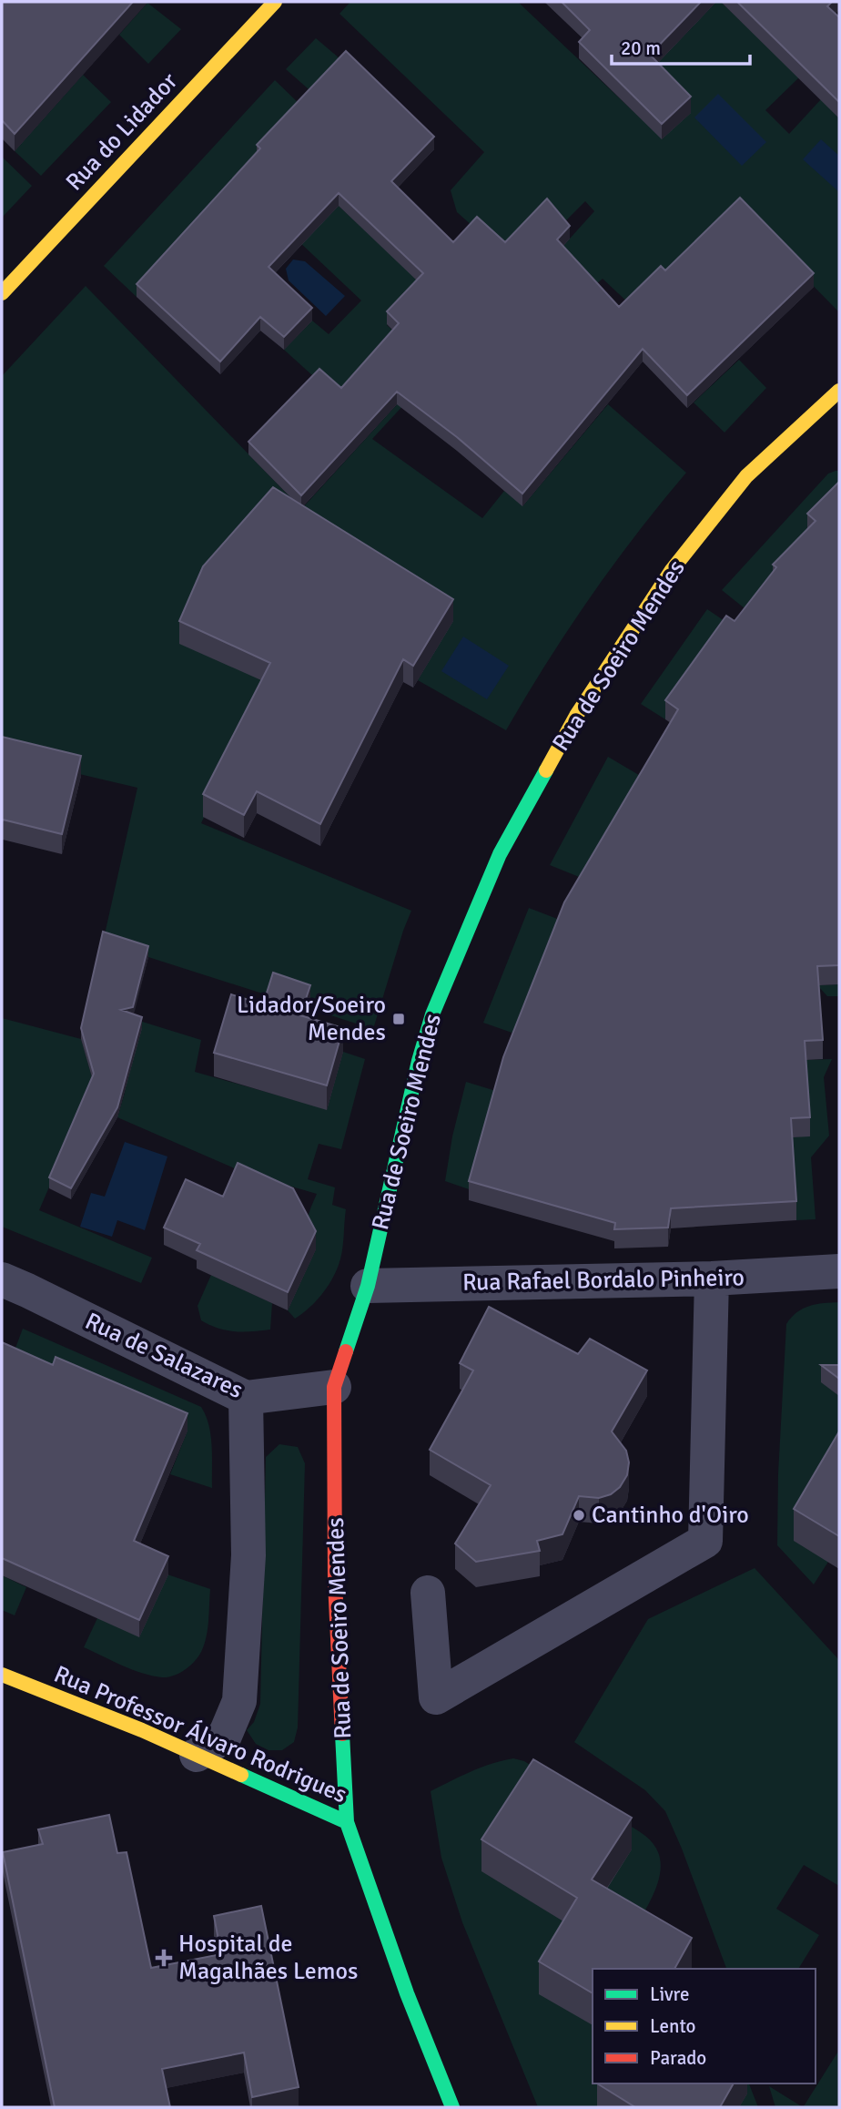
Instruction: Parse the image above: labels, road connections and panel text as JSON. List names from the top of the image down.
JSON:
{
  "streets": {
    "street": [
      "Rua do Lidador",
      "Rua de Soeiro Mendes",
      "Rua Rafael Bordalo Pinheiro",
      "Rua de Salazares",
      "Rua Professor Álvaro Rodrigues"
    ]
  },
  "crossings": [
    ["Rua de Soeiro Mendes", "Rua Rafael Bordalo Pinheiro"],
    ["Rua de Soeiro Mendes", "Rua de Salazares"],
    ["Rua de Soeiro Mendes", "Rua Professor Álvaro Rodrigues"]
  ],
  "places": {
    "transit": ["Lidador/Soeiro Mendes"],
    "other": ["Cantinho d'Oiro"],
    "health": ["Hospital de Magalhães Lemos"]
  },
  "legend": ["Livre", "Lento", "Parado"],
  "scale_bar": "20 m"
}
